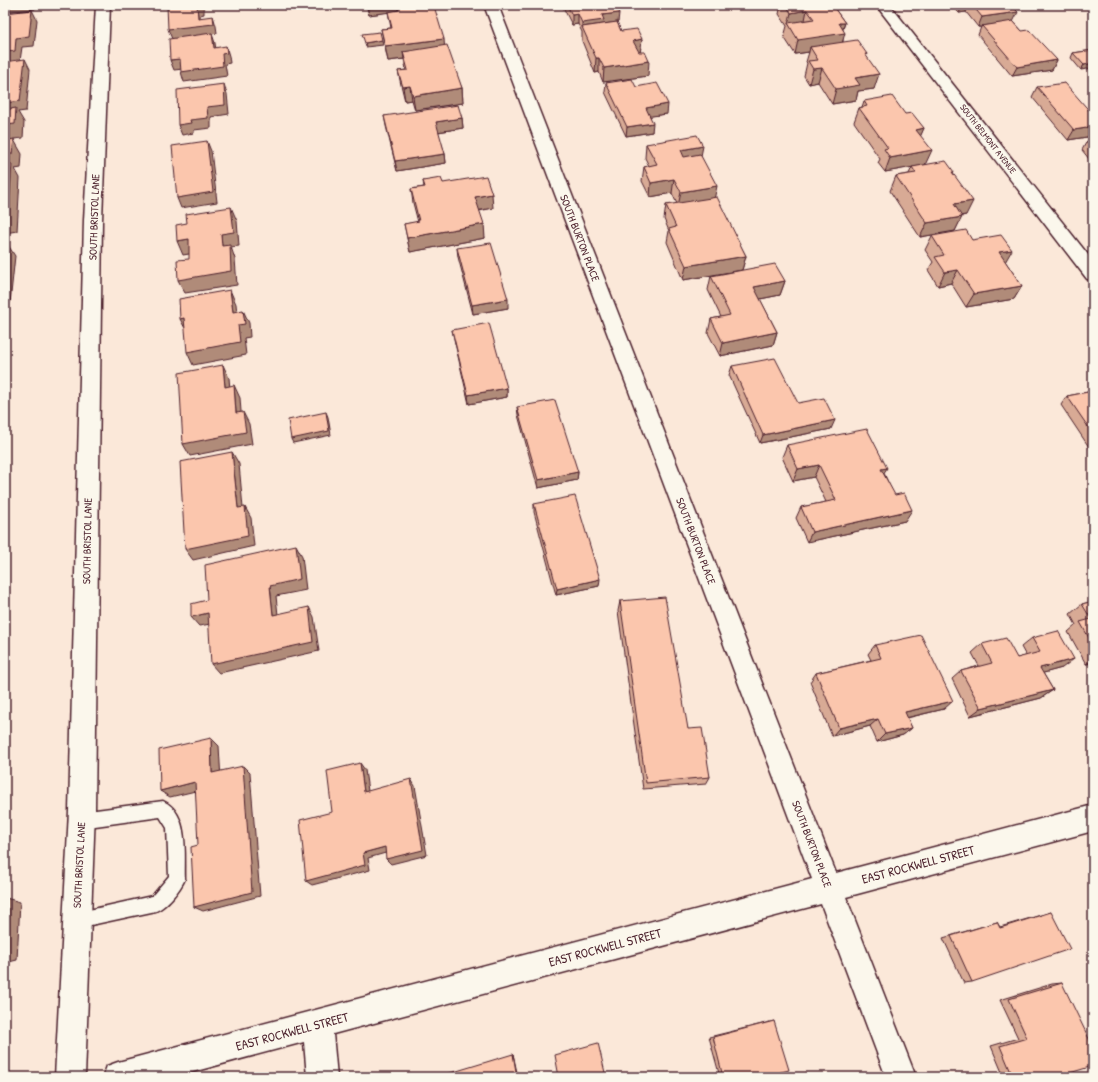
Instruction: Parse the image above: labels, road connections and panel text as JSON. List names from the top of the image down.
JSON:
{
  "streets": {
    "street": [
      "SOUTH BELMONT AVENUE",
      "SOUTH BRISTOL LANE",
      "SOUTH BURTON PLACE",
      "EAST ROCKWELL STREET"
    ]
  },
  "crossings": [
    ["SOUTH BURTON PLACE", "EAST ROCKWELL STREET"]
  ]
}
